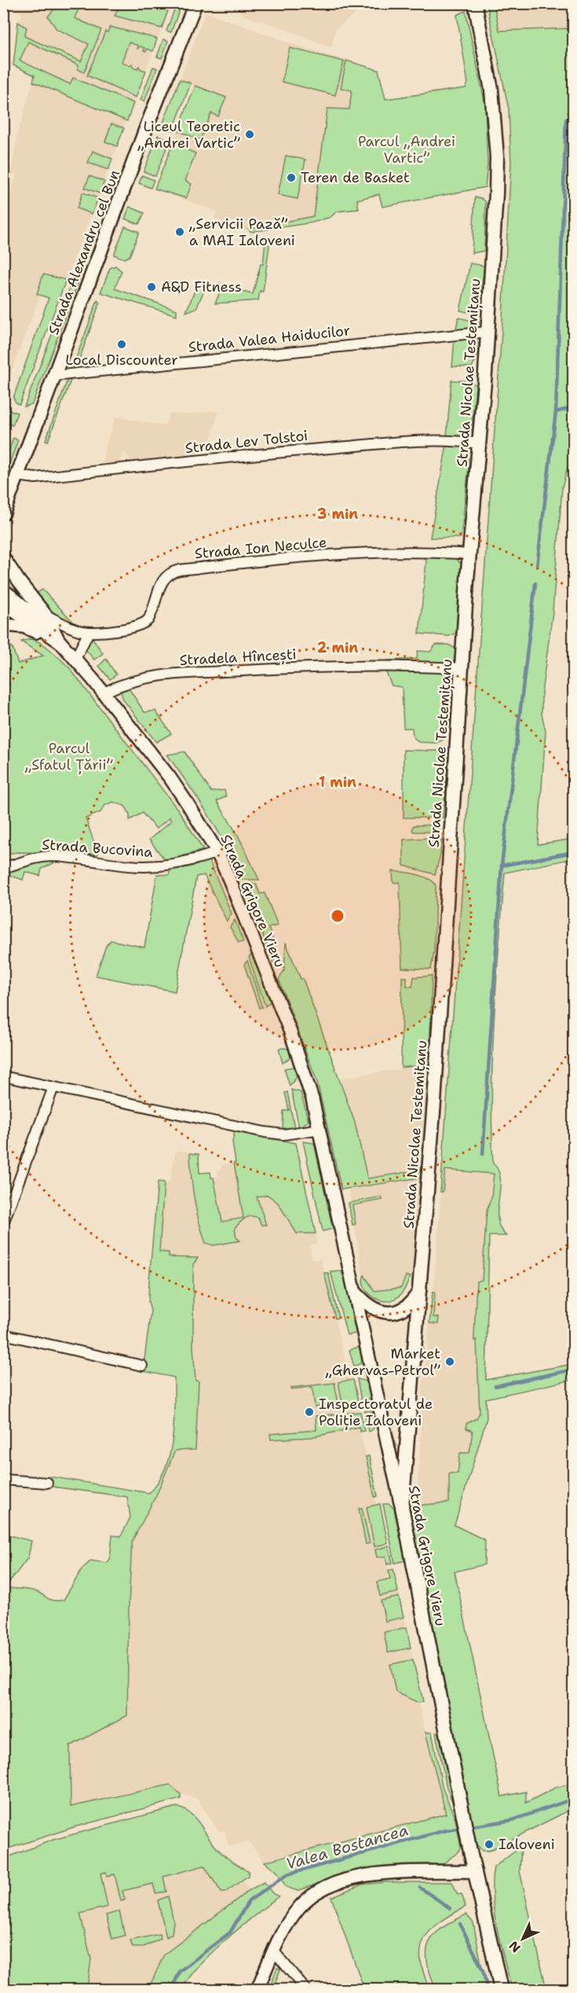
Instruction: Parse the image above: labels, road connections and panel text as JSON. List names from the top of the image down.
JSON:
{
  "streets": {
    "main road": ["Strada Alexandru cel Bun", "Strada Nicolae Testemițanu", "Strada Grigore Vieru"],
    "street": [
      "Strada Valea Haiducilor",
      "Strada Lev Tolstoi",
      "Strada Ion Neculce",
      "Stradela Hîncești",
      "Strada Bucovina"
    ]
  },
  "crossings": [
    ["Strada Alexandru cel Bun", "Strada Valea Haiducilor"],
    ["Strada Alexandru cel Bun", "Strada Lev Tolstoi"],
    ["Strada Valea Haiducilor", "Strada Nicolae Testemițanu"],
    ["Strada Nicolae Testemițanu", "Strada Lev Tolstoi"],
    ["Strada Nicolae Testemițanu", "Strada Ion Neculce"],
    ["Strada Nicolae Testemițanu", "Stradela Hîncești"],
    ["Strada Nicolae Testemițanu", "Strada Grigore Vieru"],
    ["Stradela Hîncești", "Strada Grigore Vieru"],
    ["Strada Bucovina", "Strada Grigore Vieru"]
  ],
  "water": ["Valea Bostancea"],
  "parks": ["Parcul „Andrei Vartic”", "Parcul „Sfatul Țării”"],
  "places": [
    "Liceul Teoretic „Andrei Vartic”",
    "Teren de Basket",
    "„Servicii Pază” a MAI Ialoveni",
    "A&D Fitness",
    "Local Discounter",
    "Market „Ghervas-Petrol”",
    "Inspectoratul de Poliție Ialoveni",
    "Ialoveni"
  ],
  "north": "bottom left",
  "rings": ["3 min", "2 min", "1 min"]
}
